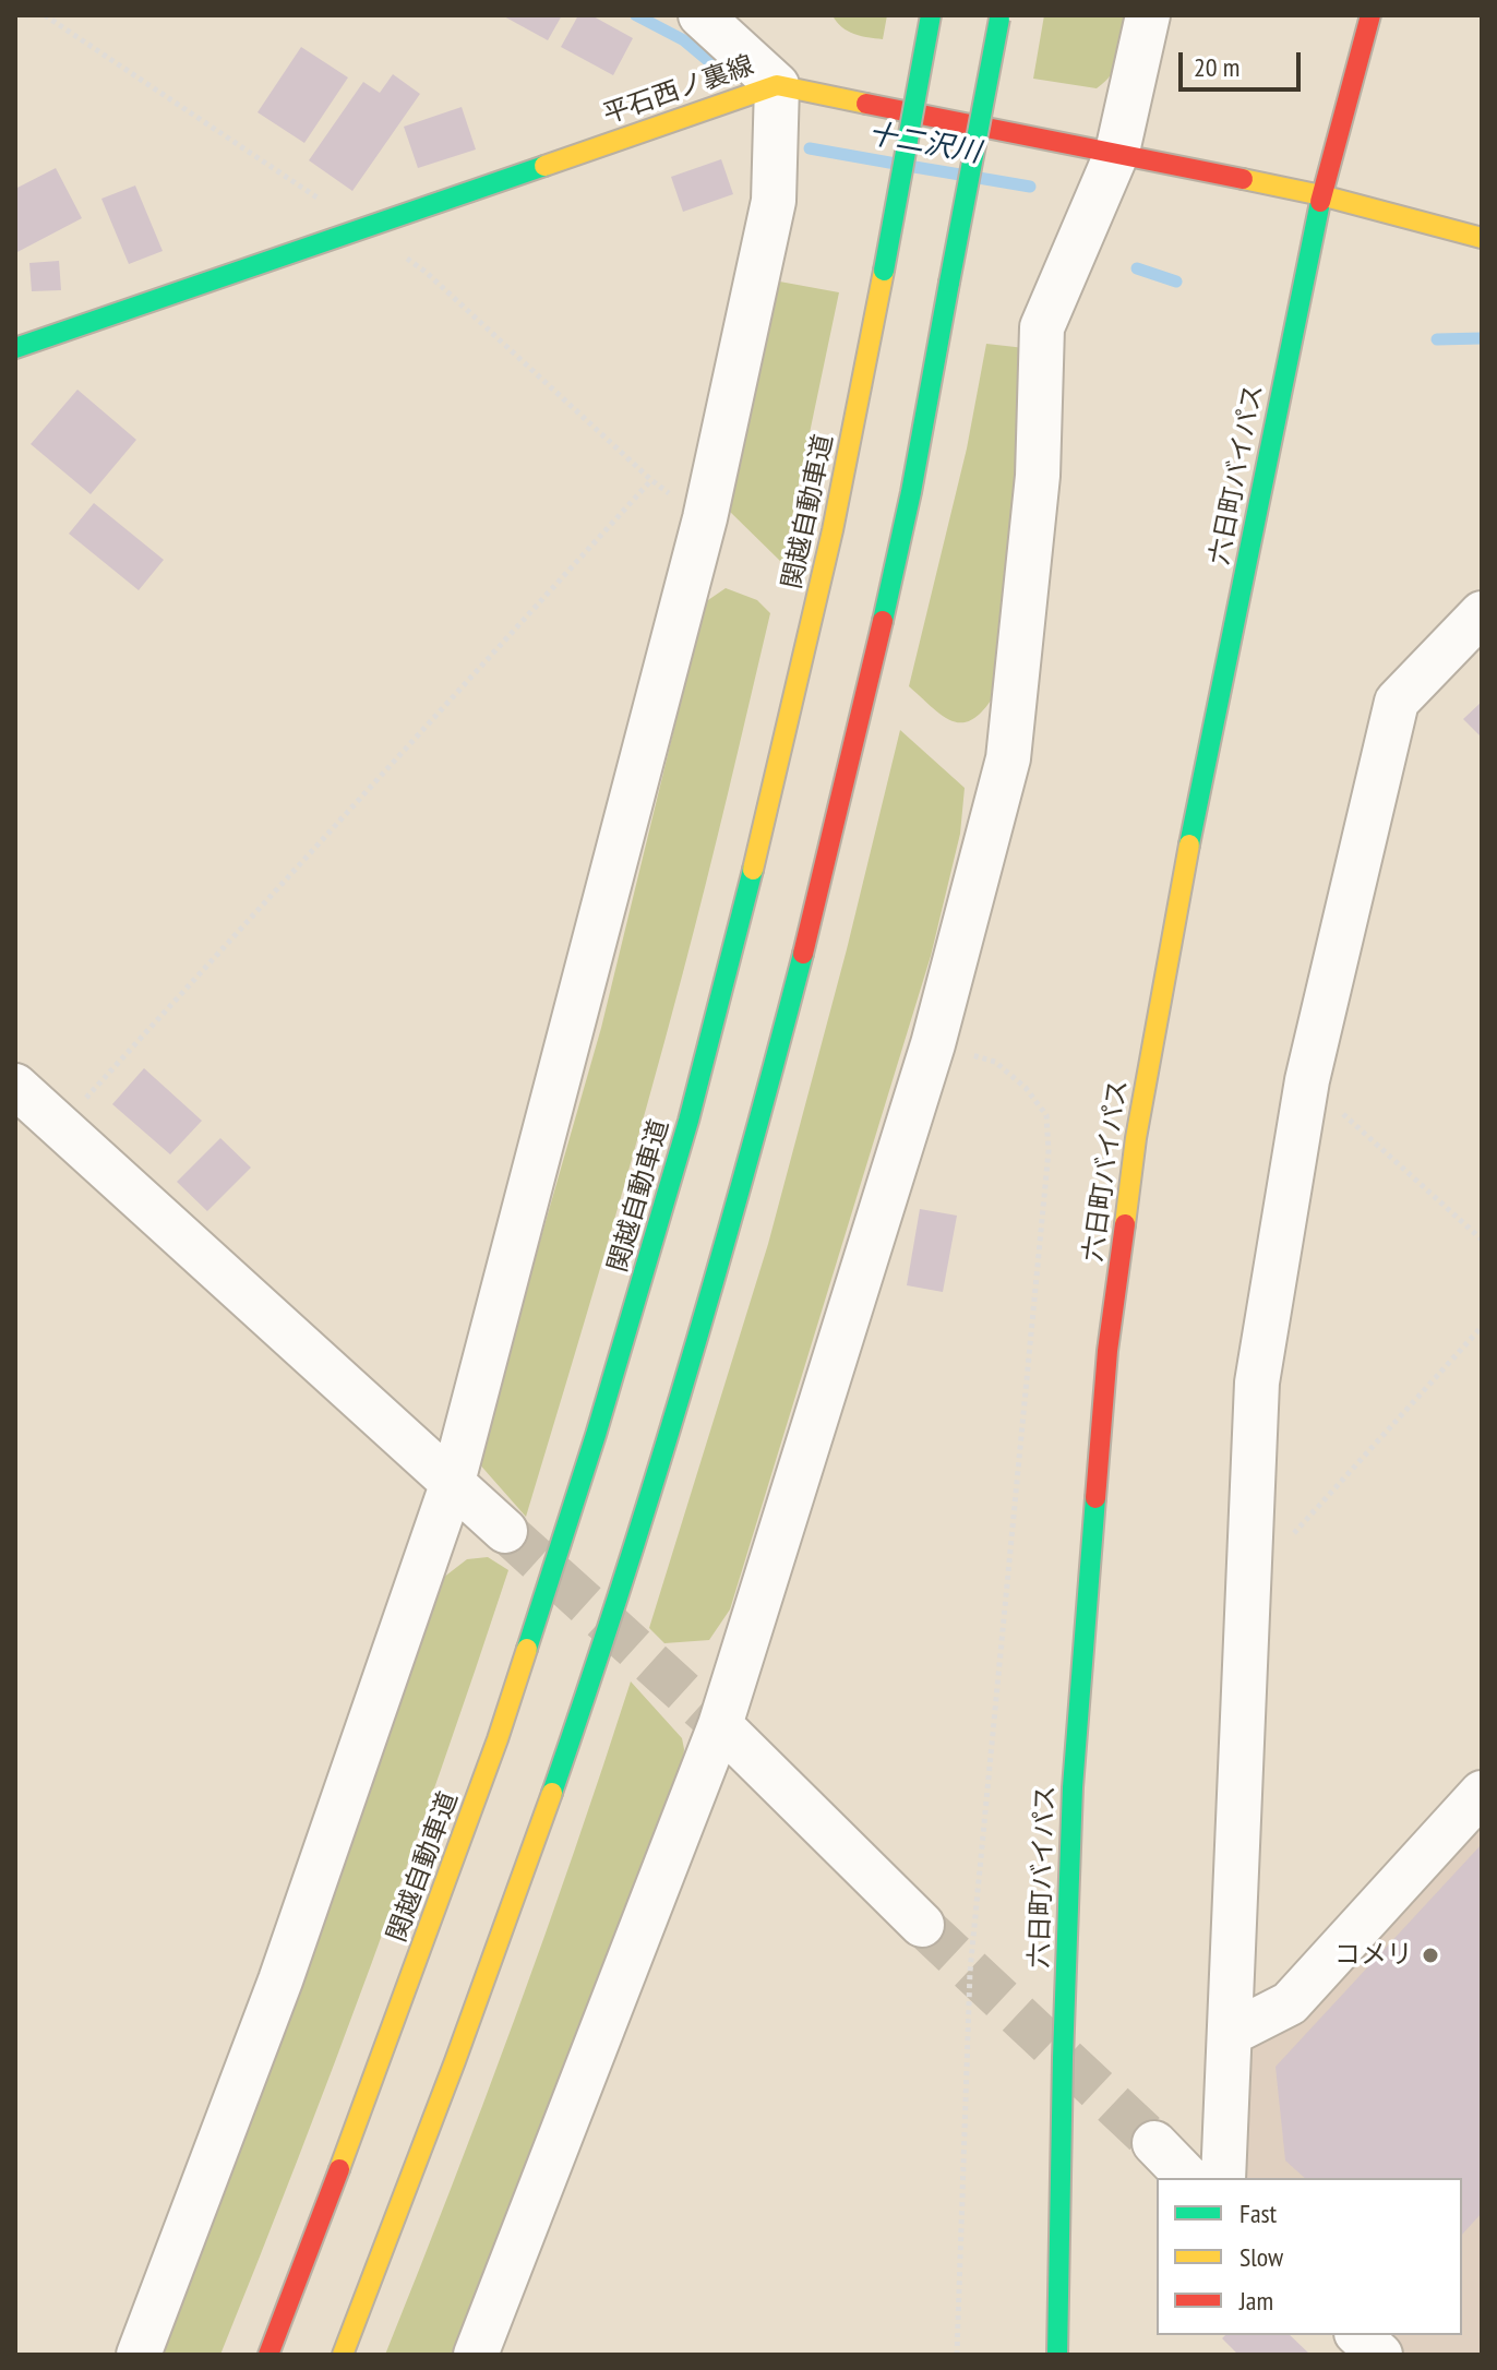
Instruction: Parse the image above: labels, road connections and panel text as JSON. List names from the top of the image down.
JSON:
{
  "streets": {
    "main road": ["平石西ノ裏線", "六日町バイパス", "関越自動車道"]
  },
  "crossings": [
    ["平石西ノ裏線", "六日町バイパス"]
  ],
  "water": ["十二沢川"],
  "places": ["コメリ"],
  "legend": ["Fast", "Slow", "Jam"],
  "scale_bar": "20 m"
}
